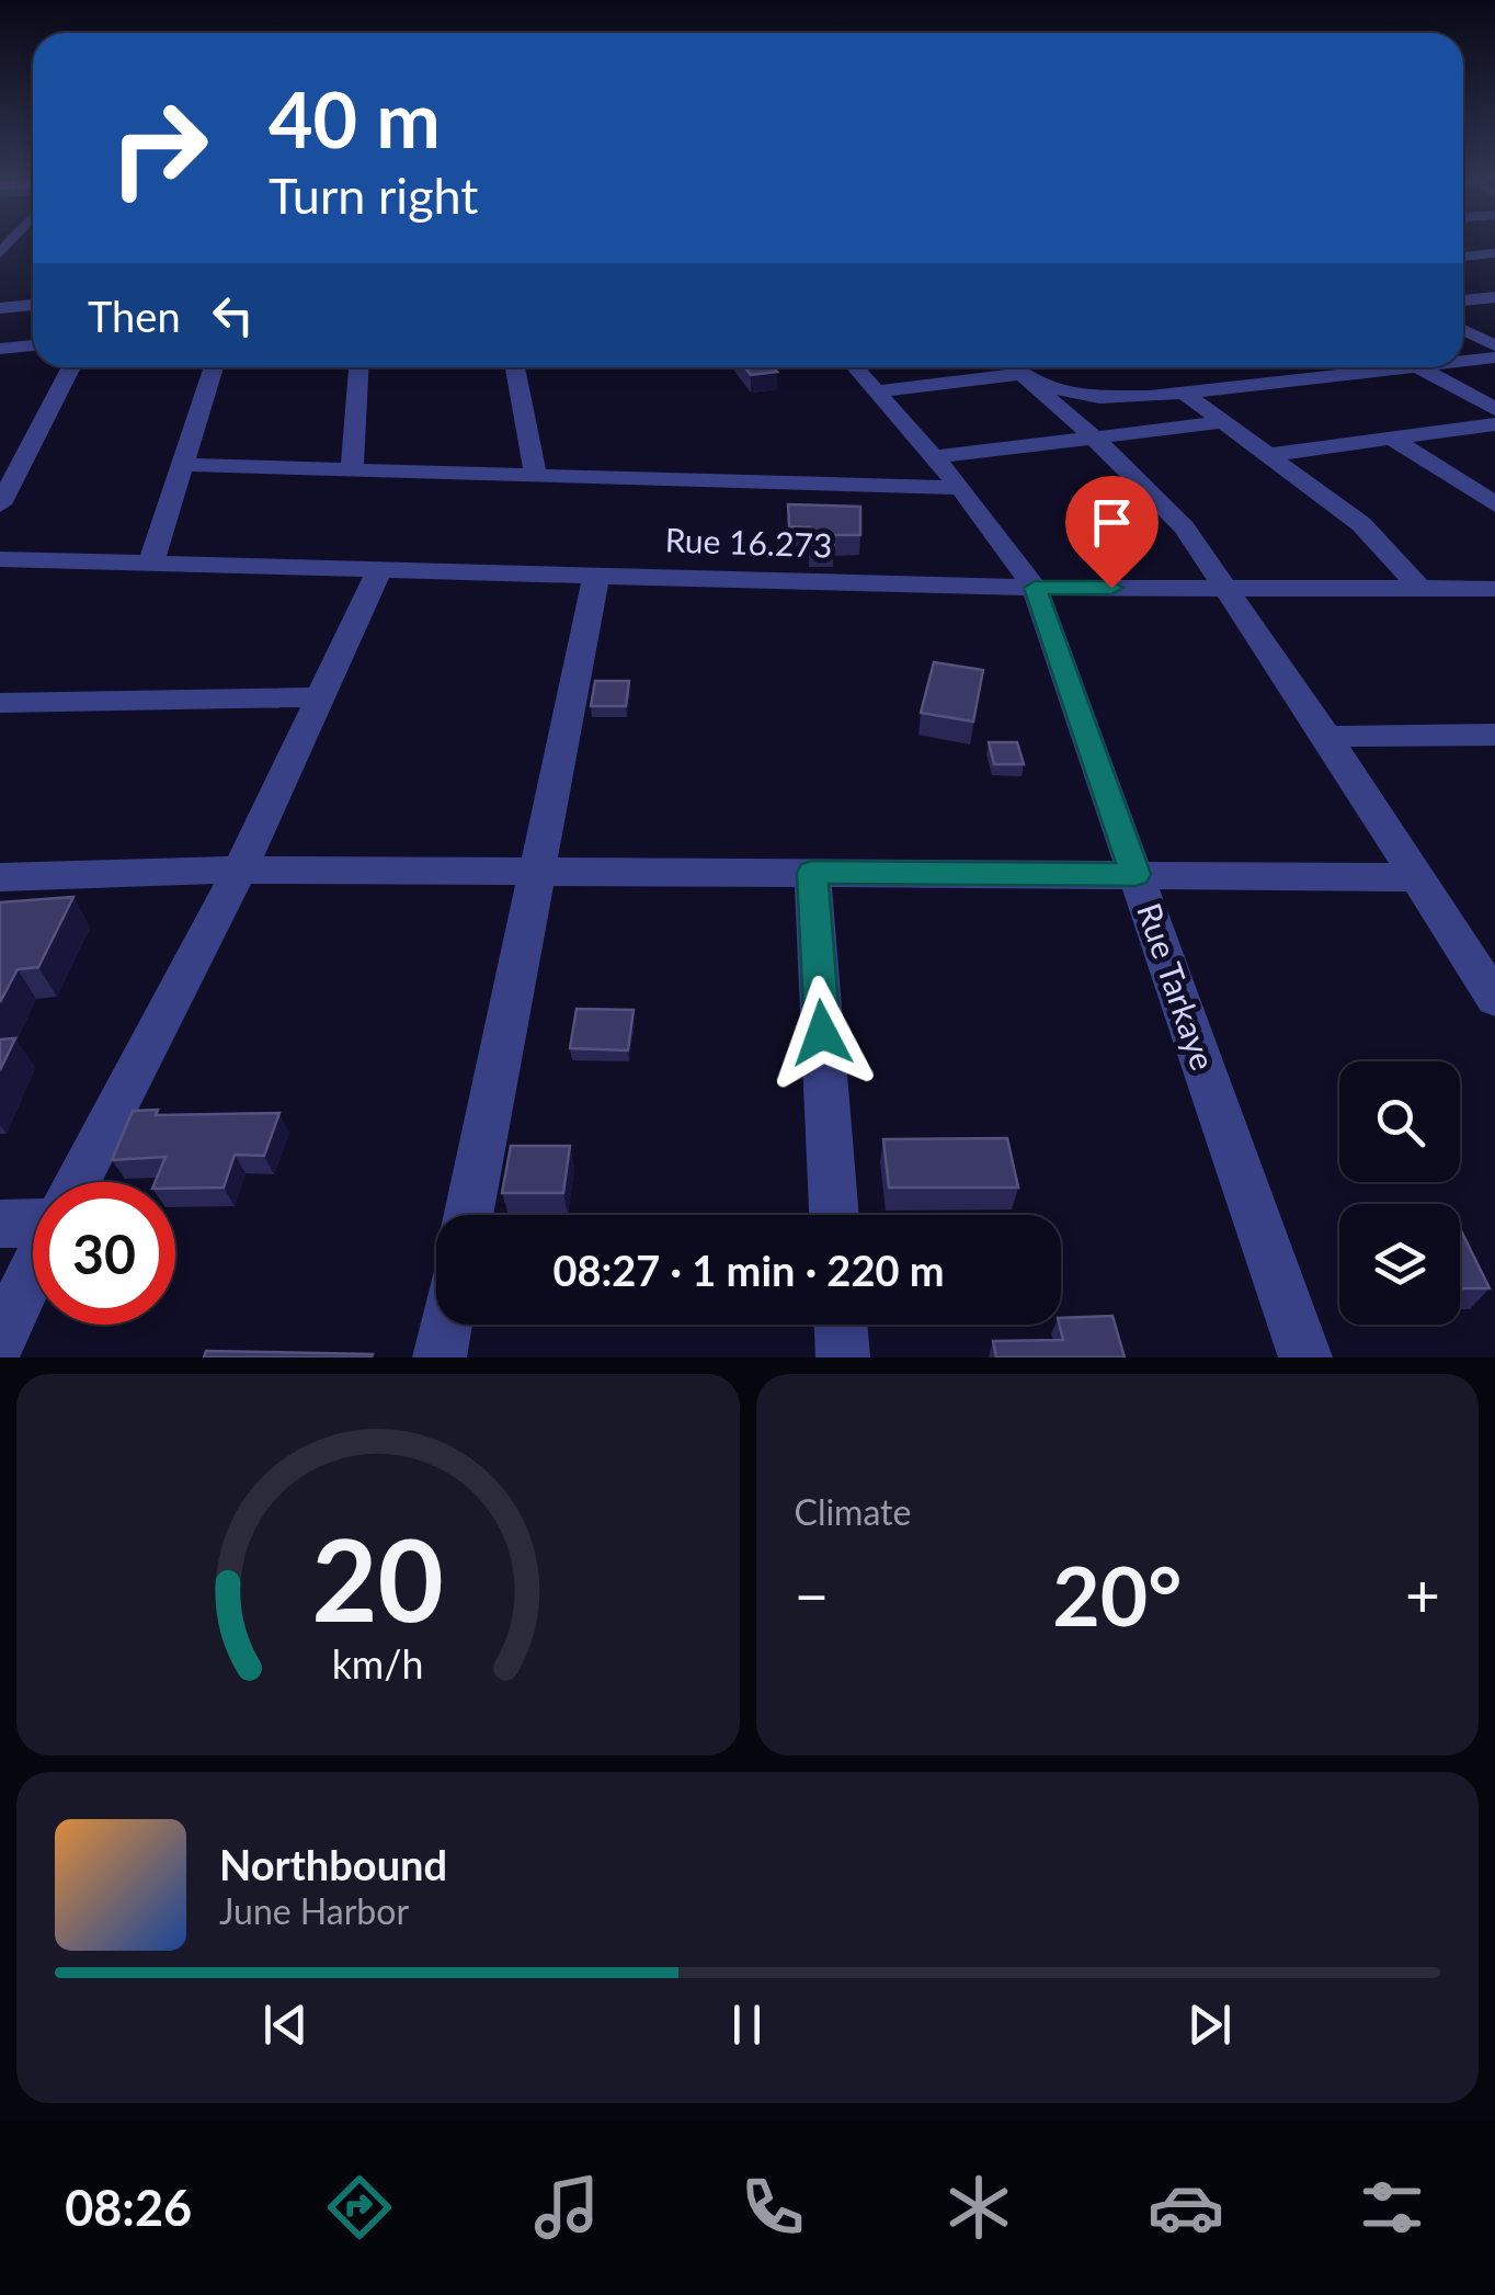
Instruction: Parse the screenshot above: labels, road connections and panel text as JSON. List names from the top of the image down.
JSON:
{
  "streets": {
    "street": ["Rue 16.273", "Rue Tarkaye"]
  },
  "crossings": [
    ["Rue 16.273", "Rue Tarkaye"]
  ],
  "page": {
    "turn": ["40 m", "Turn right"],
    "then": "Then",
    "limit": "30",
    "trip": "08:27 · 1 min · 220 m",
    "tile": "Climate",
    "heat": ["−", "20°", "+"],
    "song": ["Northbound", "June Harbor"],
    "tabs": "08:26",
    "gauge": ["20", "km/h"]
  }
}
